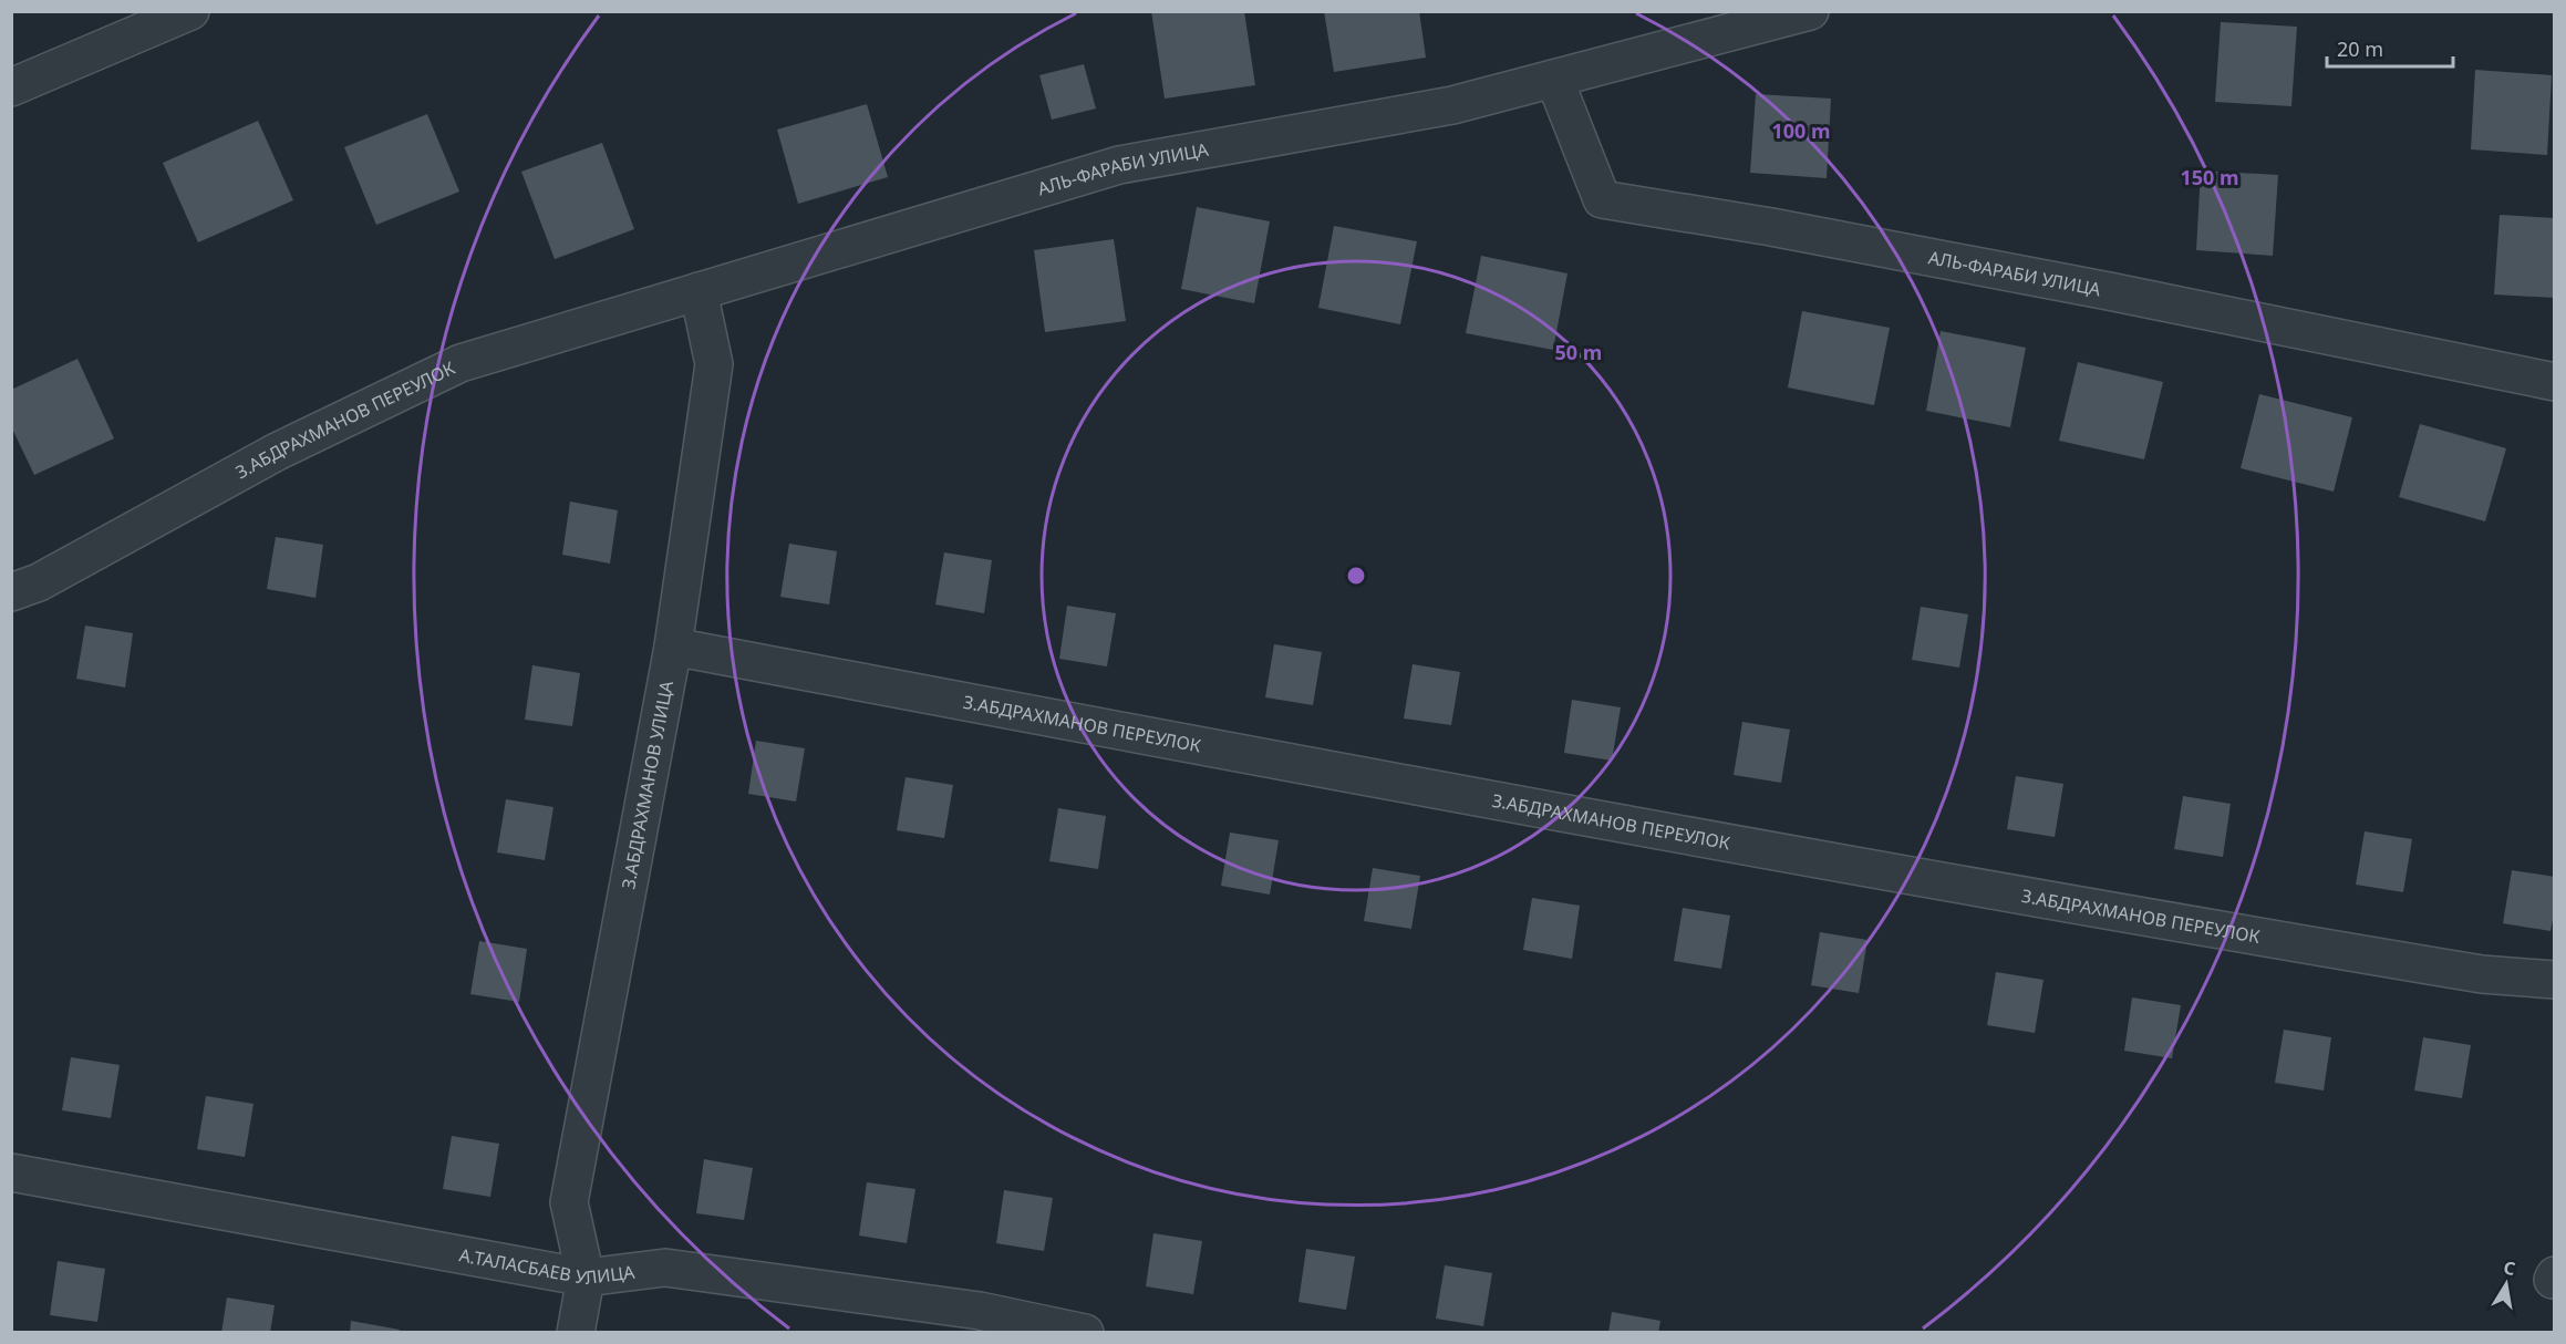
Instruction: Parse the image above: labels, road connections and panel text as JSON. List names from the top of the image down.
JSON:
{
  "streets": {
    "street": [
      "АЛЬ-ФАРАБИ УЛИЦА",
      "З.АБДРАХМАНОВ ПЕРЕУЛОК",
      "З.АБДРАХМАНОВ УЛИЦА",
      "А.ТАЛАСБАЕВ УЛИЦА"
    ]
  },
  "crossings": [
    ["АЛЬ-ФАРАБИ УЛИЦА", "З.АБДРАХМАНОВ ПЕРЕУЛОК"],
    ["АЛЬ-ФАРАБИ УЛИЦА", "З.АБДРАХМАНОВ УЛИЦА"],
    ["З.АБДРАХМАНОВ ПЕРЕУЛОК", "З.АБДРАХМАНОВ УЛИЦА"],
    ["З.АБДРАХМАНОВ УЛИЦА", "А.ТАЛАСБАЕВ УЛИЦА"]
  ],
  "scale_bar": "20 m",
  "north": "top",
  "rings": ["100 m", "150 m", "50 m"]
}
